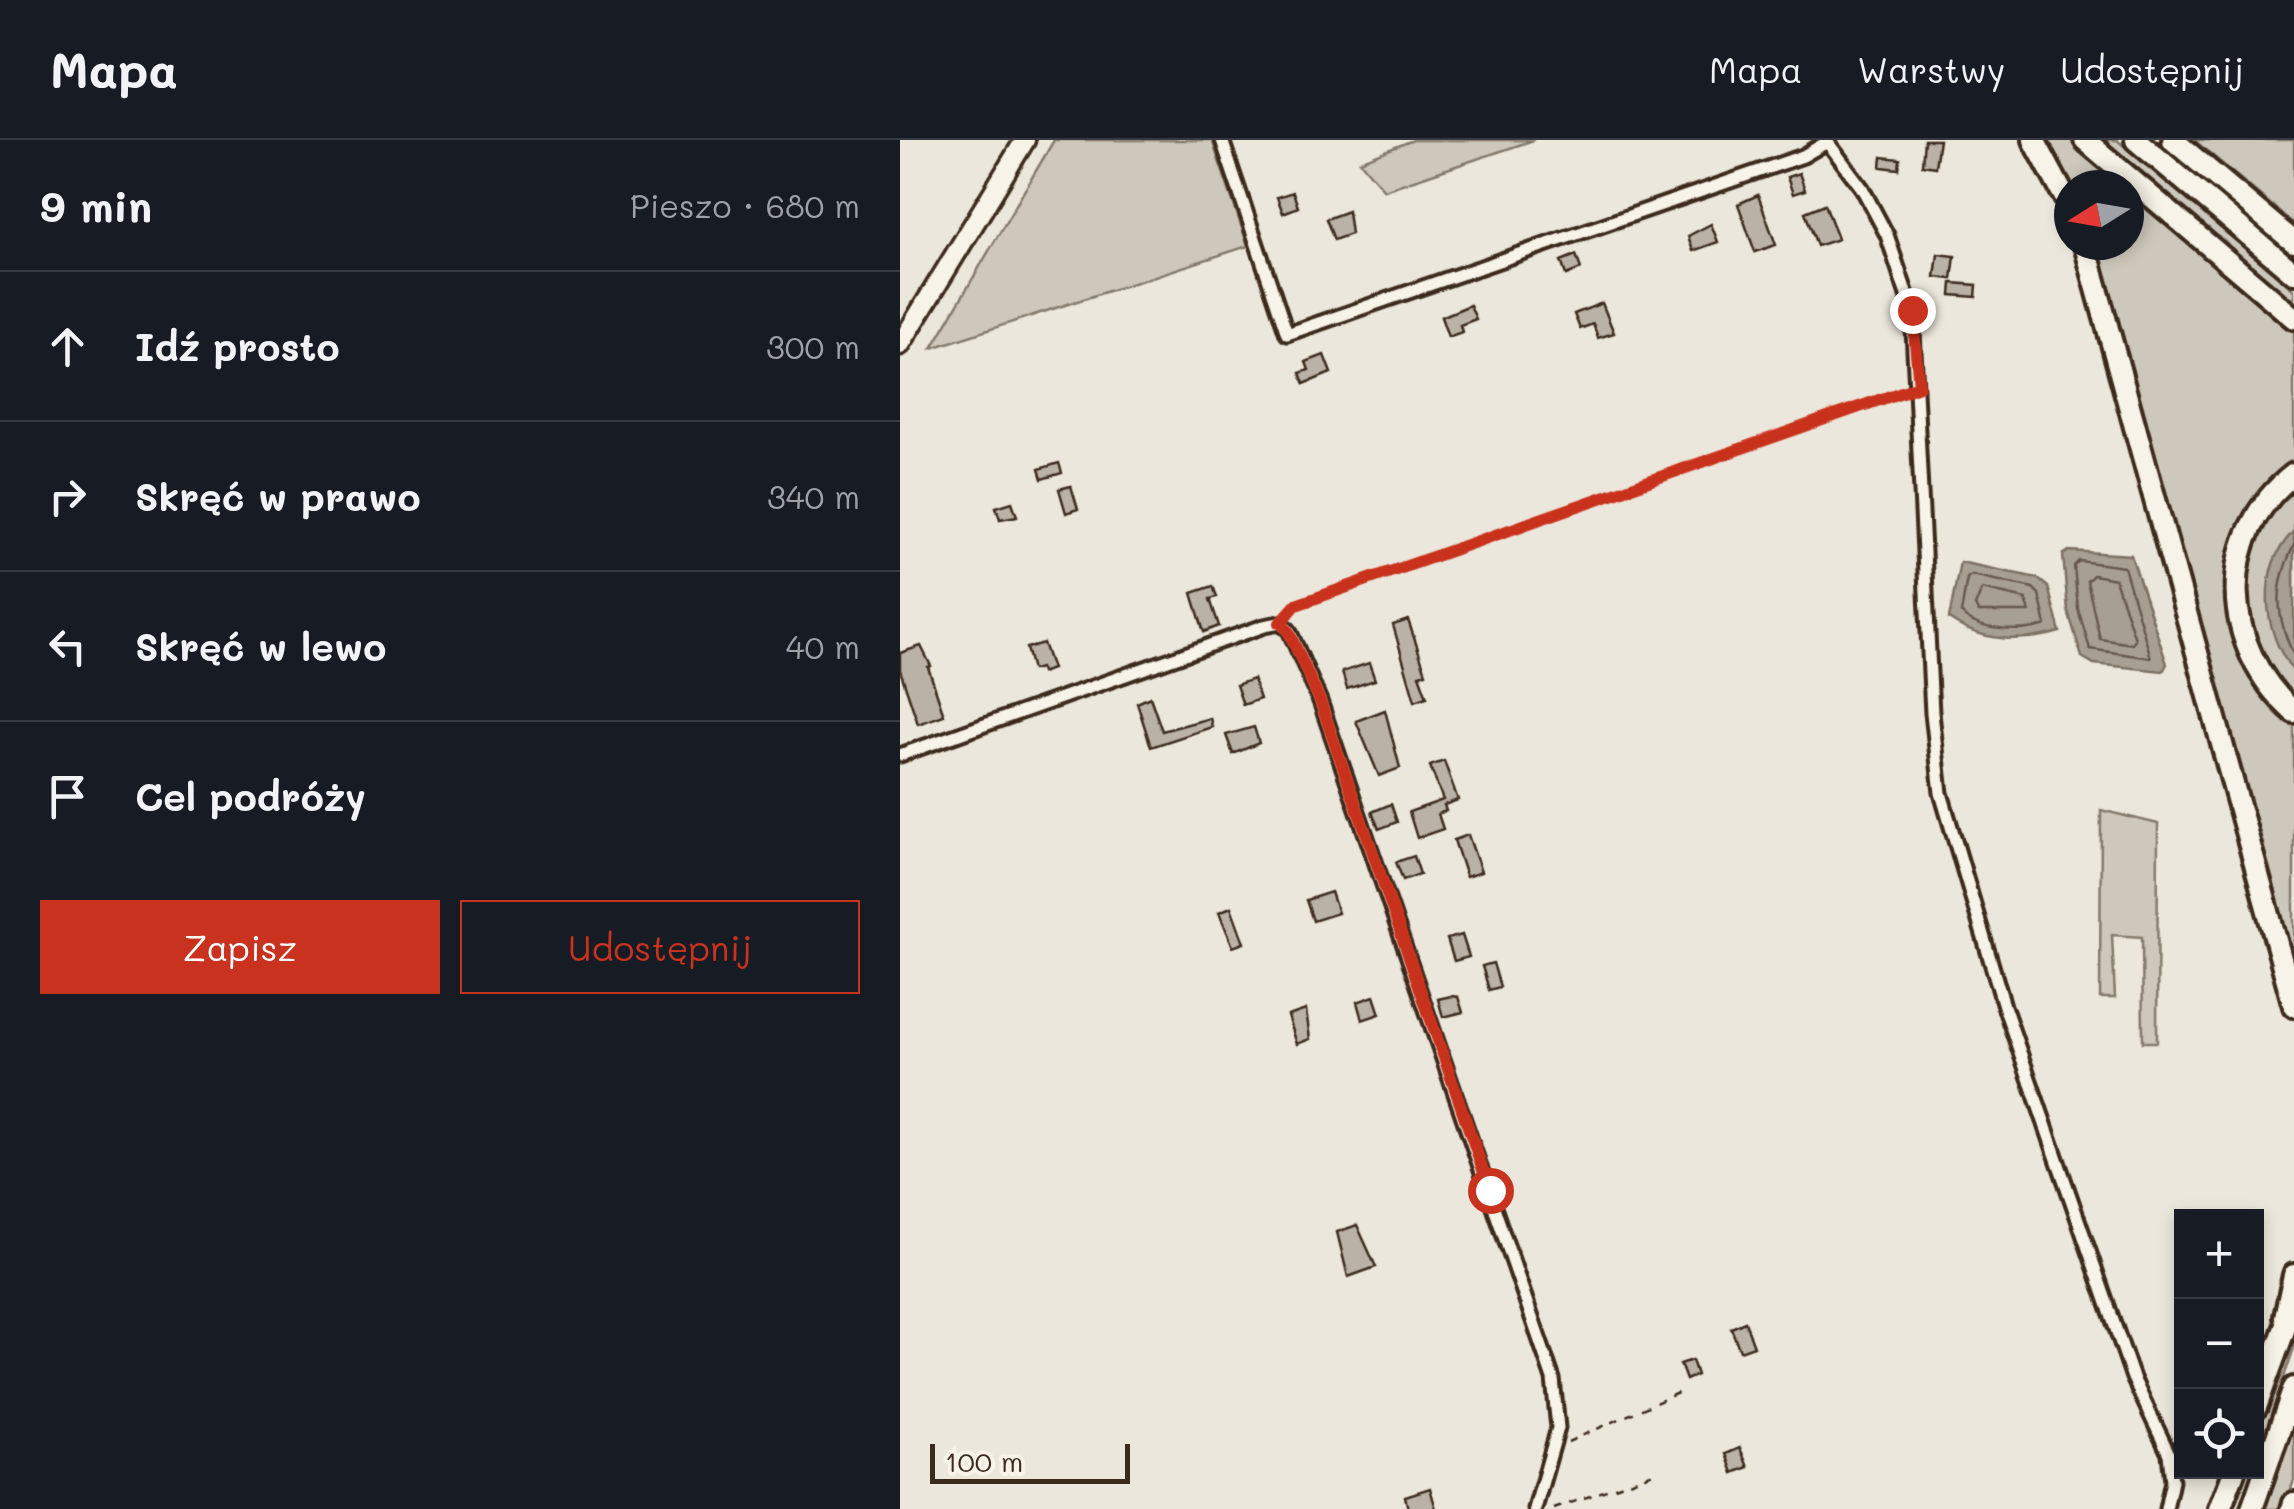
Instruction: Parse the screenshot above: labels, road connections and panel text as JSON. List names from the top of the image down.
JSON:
{
  "scale_bar": "100 m",
  "north": "left",
  "page": {
    "header": "Mapa",
    "nav": ["Mapa", "Warstwy", "Udostępnij"],
    "heading": ["9 min", "Pieszo · 680 m"],
    "list": [
      ["Idź prosto", "300 m"],
      ["Skręć w prawo", "340 m"],
      ["Skręć w lewo", "40 m"],
      "Cel podróży"
    ],
    "buttons": ["Zapisz", "Udostępnij"],
    "map_buttons": ["+", "−"],
    "scale": "100 m"
  }
}
